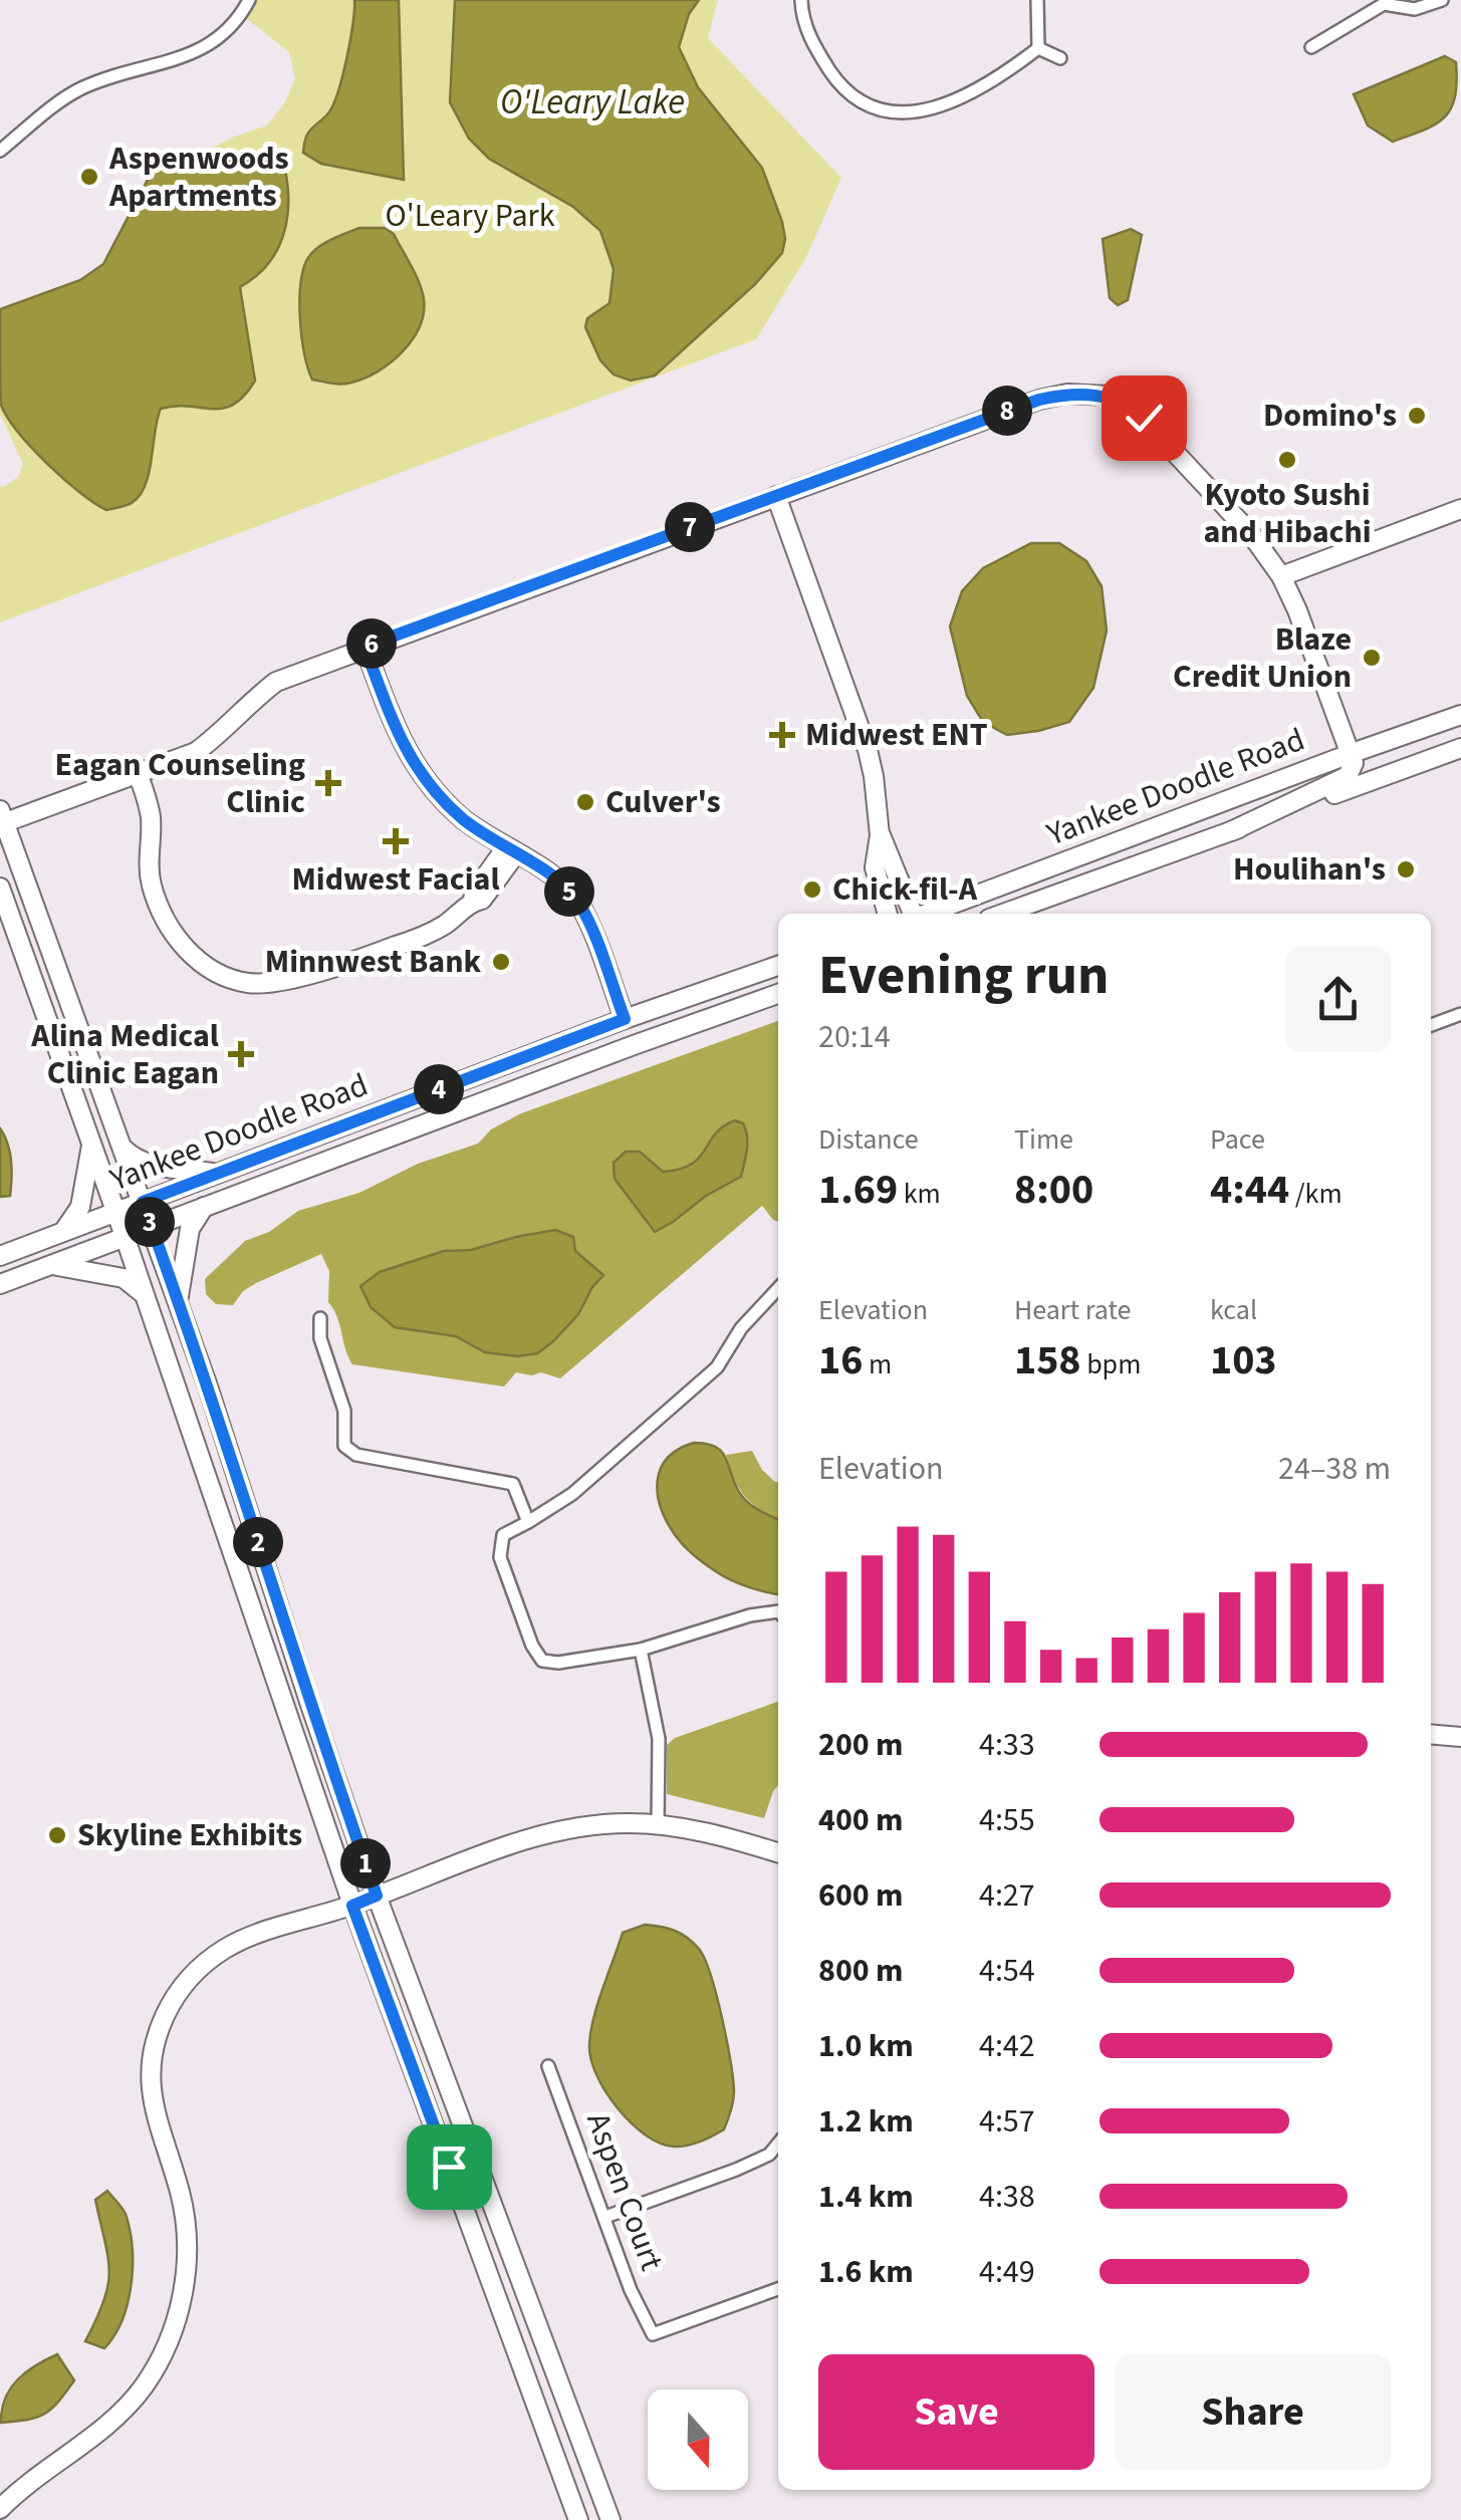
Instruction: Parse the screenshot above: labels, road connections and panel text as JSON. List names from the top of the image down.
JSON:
{
  "streets": {
    "street": ["Yankee Doodle Road", "Aspen Court"]
  },
  "water": ["O'Leary Lake"],
  "parks": ["O'Leary Park"],
  "places": {
    "other": [
      "Aspenwoods Apartments",
      "Domino's",
      "Kyoto Sushi and Hibachi",
      "Blaze Credit Union",
      "Culver's",
      "Houlihan's",
      "Chick-fil-A",
      "Minnwest Bank",
      "Skyline Exhibits"
    ],
    "health": [
      "Midwest ENT",
      "Eagan Counseling Clinic",
      "Midwest Facial",
      "Alina Medical Clinic Eagan"
    ]
  },
  "north": "bottom",
  "page": {
    "pins": [
      "8",
      "7",
      "6",
      "5",
      "4",
      "3",
      "2",
      "1"
    ],
    "heading": ["Evening run", "20:14"],
    "stats": [
      ["Distance", "1.69 km"],
      ["Time", "8:00"],
      ["Pace", "4:44 /km"],
      ["Elevation", "16 m"],
      ["Heart rate", "158 bpm"],
      ["kcal", "103"]
    ],
    "chart": ["Elevation", "24–38 m"],
    "list": [
      {
        "name": "200 m",
        "note": "4:33"
      },
      {
        "name": "400 m",
        "note": "4:55"
      },
      {
        "name": "600 m",
        "note": "4:27"
      },
      {
        "name": "800 m",
        "note": "4:54"
      },
      {
        "name": "1.0 km",
        "note": "4:42"
      },
      {
        "name": "1.2 km",
        "note": "4:57"
      },
      {
        "name": "1.4 km",
        "note": "4:38"
      },
      {
        "name": "1.6 km",
        "note": "4:49"
      }
    ],
    "buttons": ["Save", "Share"]
  }
}
